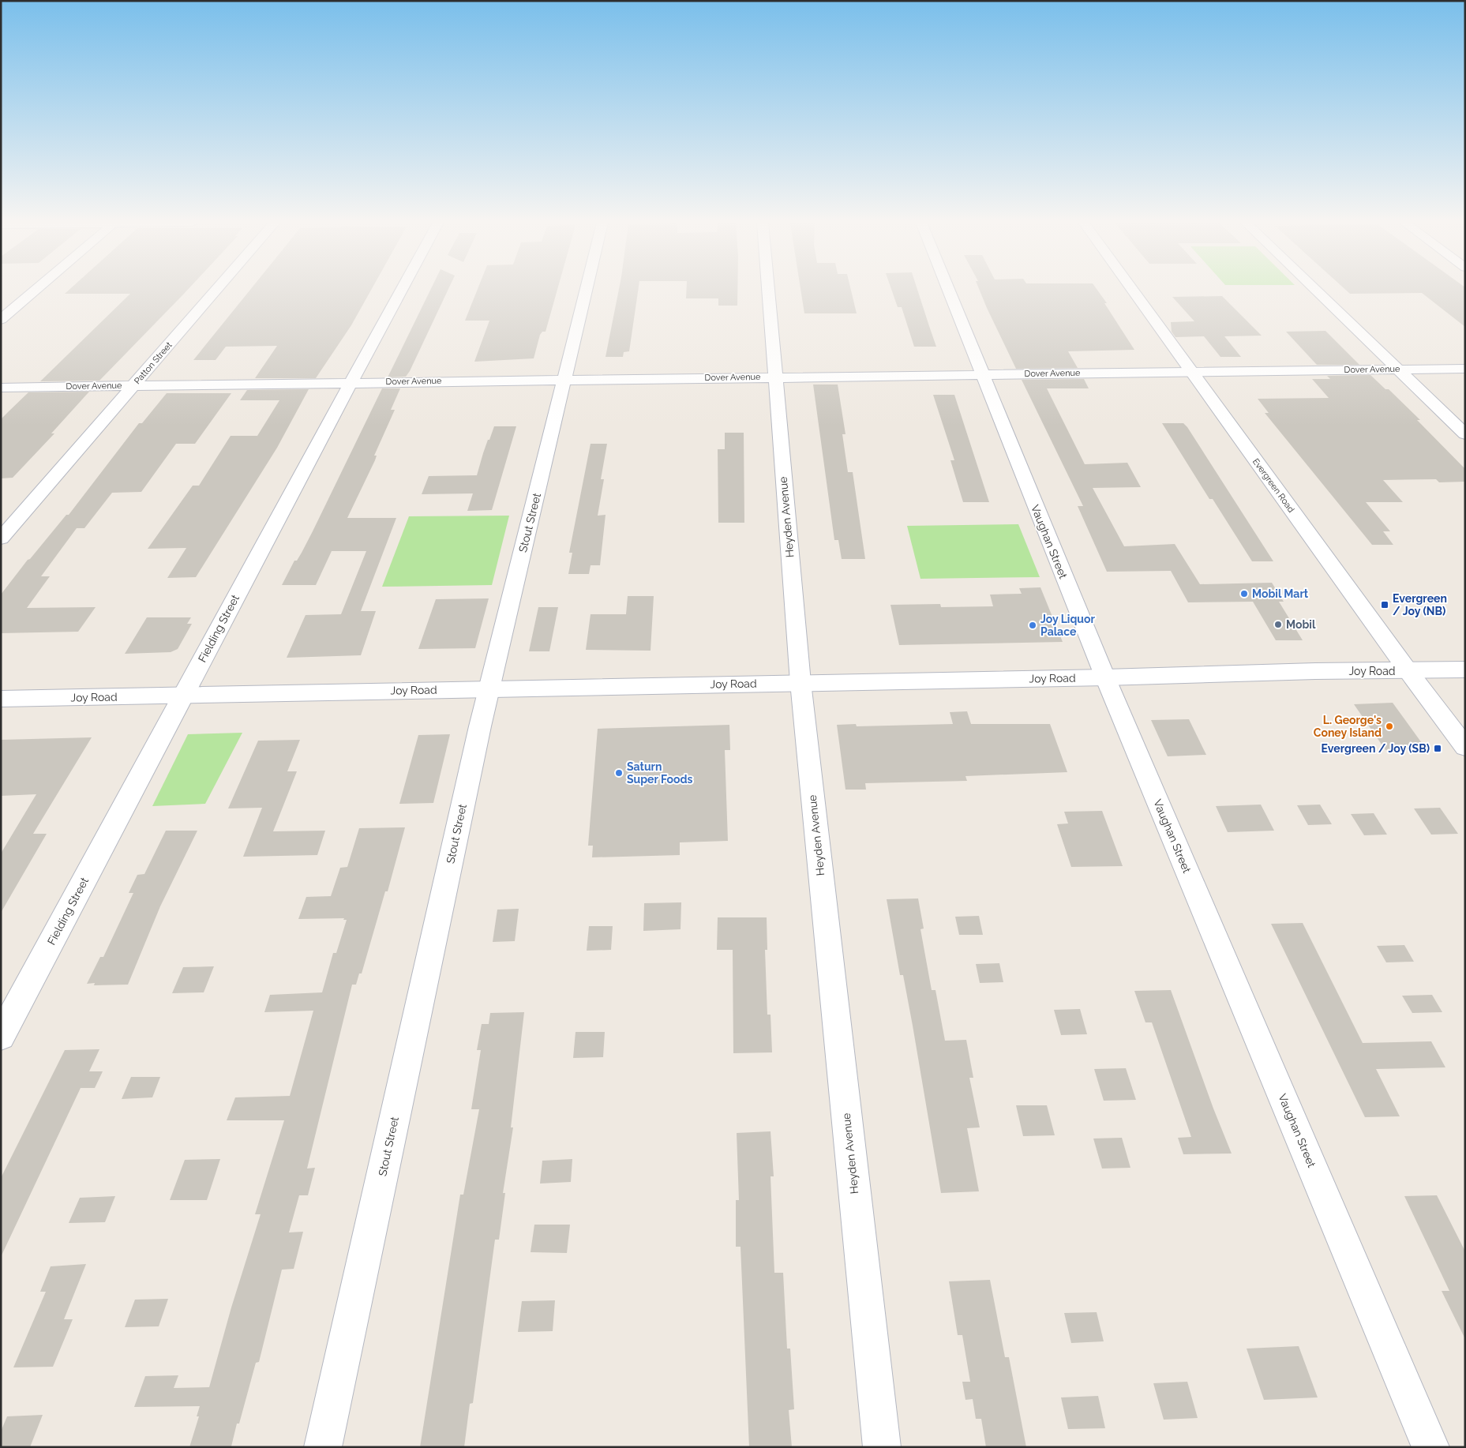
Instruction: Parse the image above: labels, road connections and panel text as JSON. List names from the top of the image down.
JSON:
{
  "streets": {
    "street": [
      "Patton Street",
      "Dover Avenue",
      "Evergreen Road",
      "Heyden Avenue",
      "Stout Street",
      "Vaughan Street",
      "Fielding Street",
      "Joy Road"
    ]
  },
  "crossings": [
    ["Patton Street", "Dover Avenue"],
    ["Dover Avenue", "Evergreen Road"],
    ["Dover Avenue", "Heyden Avenue"],
    ["Dover Avenue", "Stout Street"],
    ["Dover Avenue", "Vaughan Street"],
    ["Dover Avenue", "Fielding Street"],
    ["Evergreen Road", "Joy Road"],
    ["Heyden Avenue", "Joy Road"],
    ["Stout Street", "Joy Road"],
    ["Vaughan Street", "Joy Road"],
    ["Fielding Street", "Joy Road"]
  ],
  "places": {
    "other": [
      "Mobil Mart",
      "Mobil",
      "Joy Liquor Palace",
      "L. George's Coney Island",
      "Saturn Super Foods"
    ],
    "transit": ["Evergreen / Joy (NB)", "Evergreen / Joy (SB)"]
  }
}
